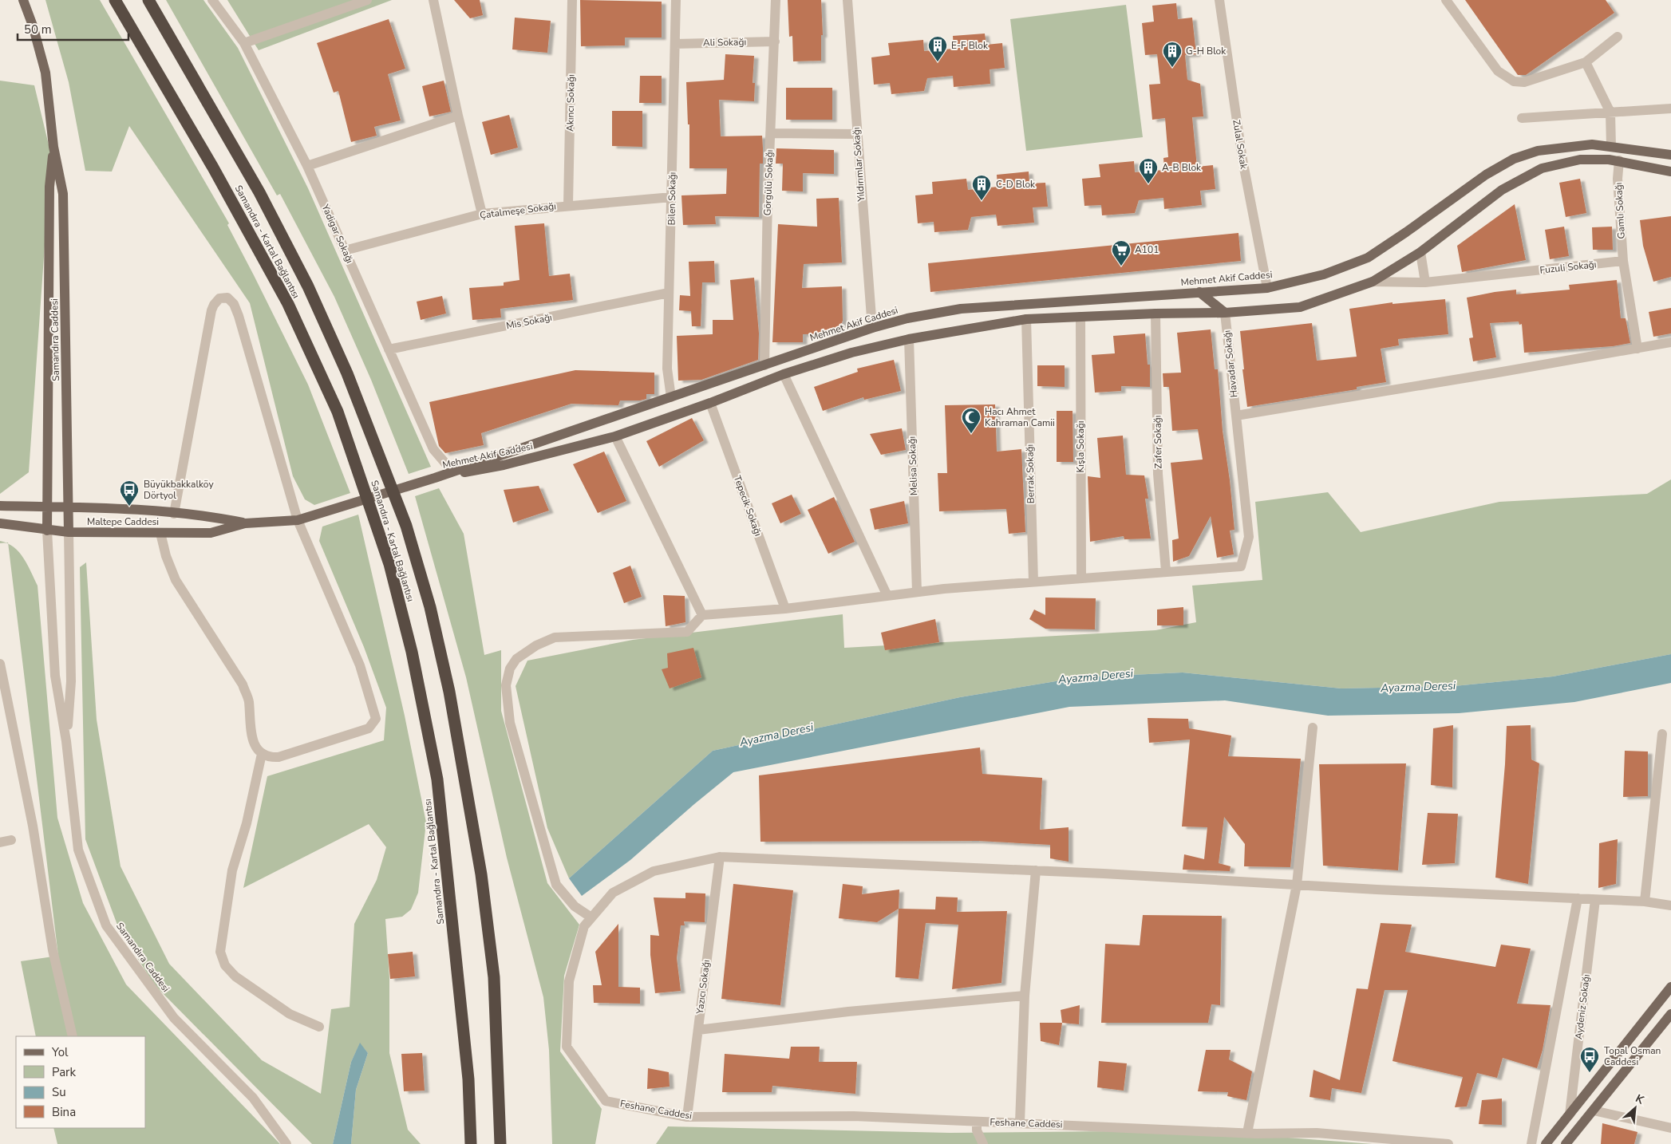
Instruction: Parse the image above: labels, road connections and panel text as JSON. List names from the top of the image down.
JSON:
{
  "streets": {
    "highway": ["Samandıra - Kartal Bağlantısı"],
    "main road": ["Mehmet Akif Caddesi", "Samandıra Caddesi", "Maltepe Caddesi"],
    "street": [
      "Ali Sokağı",
      "Akıncı Sokağı",
      "Zulal Sokak",
      "Yıldırımlar Sokağı",
      "Görgülü Sokağı",
      "Bilen Sokağı",
      "Çatalmeşe Sokağı",
      "Gamlı Sokağı",
      "Yadigar Sokağı",
      "Fuzuli Sokağı",
      "Mis Sokağı",
      "Havadar Sokağı",
      "Zafer Sokağı",
      "Kışla Sokağı",
      "Melisa Sokağı",
      "Berrak Sokağı",
      "Tepecik Sokağı",
      "Yazıcı Sokağı",
      "Aydeniz Sokağı",
      "Feshane Caddesi"
    ]
  },
  "crossings": [
    ["Ali Sokağı", "Görgülü Sokağı"],
    ["Ali Sokağı", "Bilen Sokağı"],
    ["Akıncı Sokağı", "Çatalmeşe Sokağı"],
    ["Zulal Sokak", "Mehmet Akif Caddesi"],
    ["Yıldırımlar Sokağı", "Mehmet Akif Caddesi"],
    ["Görgülü Sokağı", "Mehmet Akif Caddesi"],
    ["Bilen Sokağı", "Çatalmeşe Sokağı"],
    ["Bilen Sokağı", "Mehmet Akif Caddesi"],
    ["Bilen Sokağı", "Mis Sokağı"],
    ["Çatalmeşe Sokağı", "Yadigar Sokağı"],
    ["Gamlı Sokağı", "Fuzuli Sokağı"],
    ["Gamlı Sokağı", "Mehmet Akif Caddesi"],
    ["Yadigar Sokağı", "Mehmet Akif Caddesi"],
    ["Yadigar Sokağı", "Mis Sokağı"],
    ["Fuzuli Sokağı", "Mehmet Akif Caddesi"],
    ["Mehmet Akif Caddesi", "Havadar Sokağı"],
    ["Mehmet Akif Caddesi", "Zafer Sokağı"],
    ["Mehmet Akif Caddesi", "Kışla Sokağı"],
    ["Mehmet Akif Caddesi", "Melisa Sokağı"],
    ["Mehmet Akif Caddesi", "Berrak Sokağı"],
    ["Mehmet Akif Caddesi", "Tepecik Sokağı"],
    ["Mehmet Akif Caddesi", "Maltepe Caddesi"],
    ["Samandıra Caddesi", "Maltepe Caddesi"],
    ["Havadar Sokağı", "Zafer Sokağı"],
    ["Yazıcı Sokağı", "Feshane Caddesi"]
  ],
  "water": ["Ayazma Deresi"],
  "places": {
    "building": [
      "E-F Blok",
      "G-H Blok",
      "A-B Blok",
      "C-D Blok"
    ],
    "supermarket": ["A101"],
    "mosque": ["Hacı Ahmet Kahraman Camii"],
    "bus stop": ["Büyükbakkalköy Dörtyol", "Topal Osman Caddesi"]
  },
  "legend": [
    "Yol",
    "Park",
    "Su",
    "Bina"
  ],
  "scale_bar": "50 m",
  "north": "top right"
}
